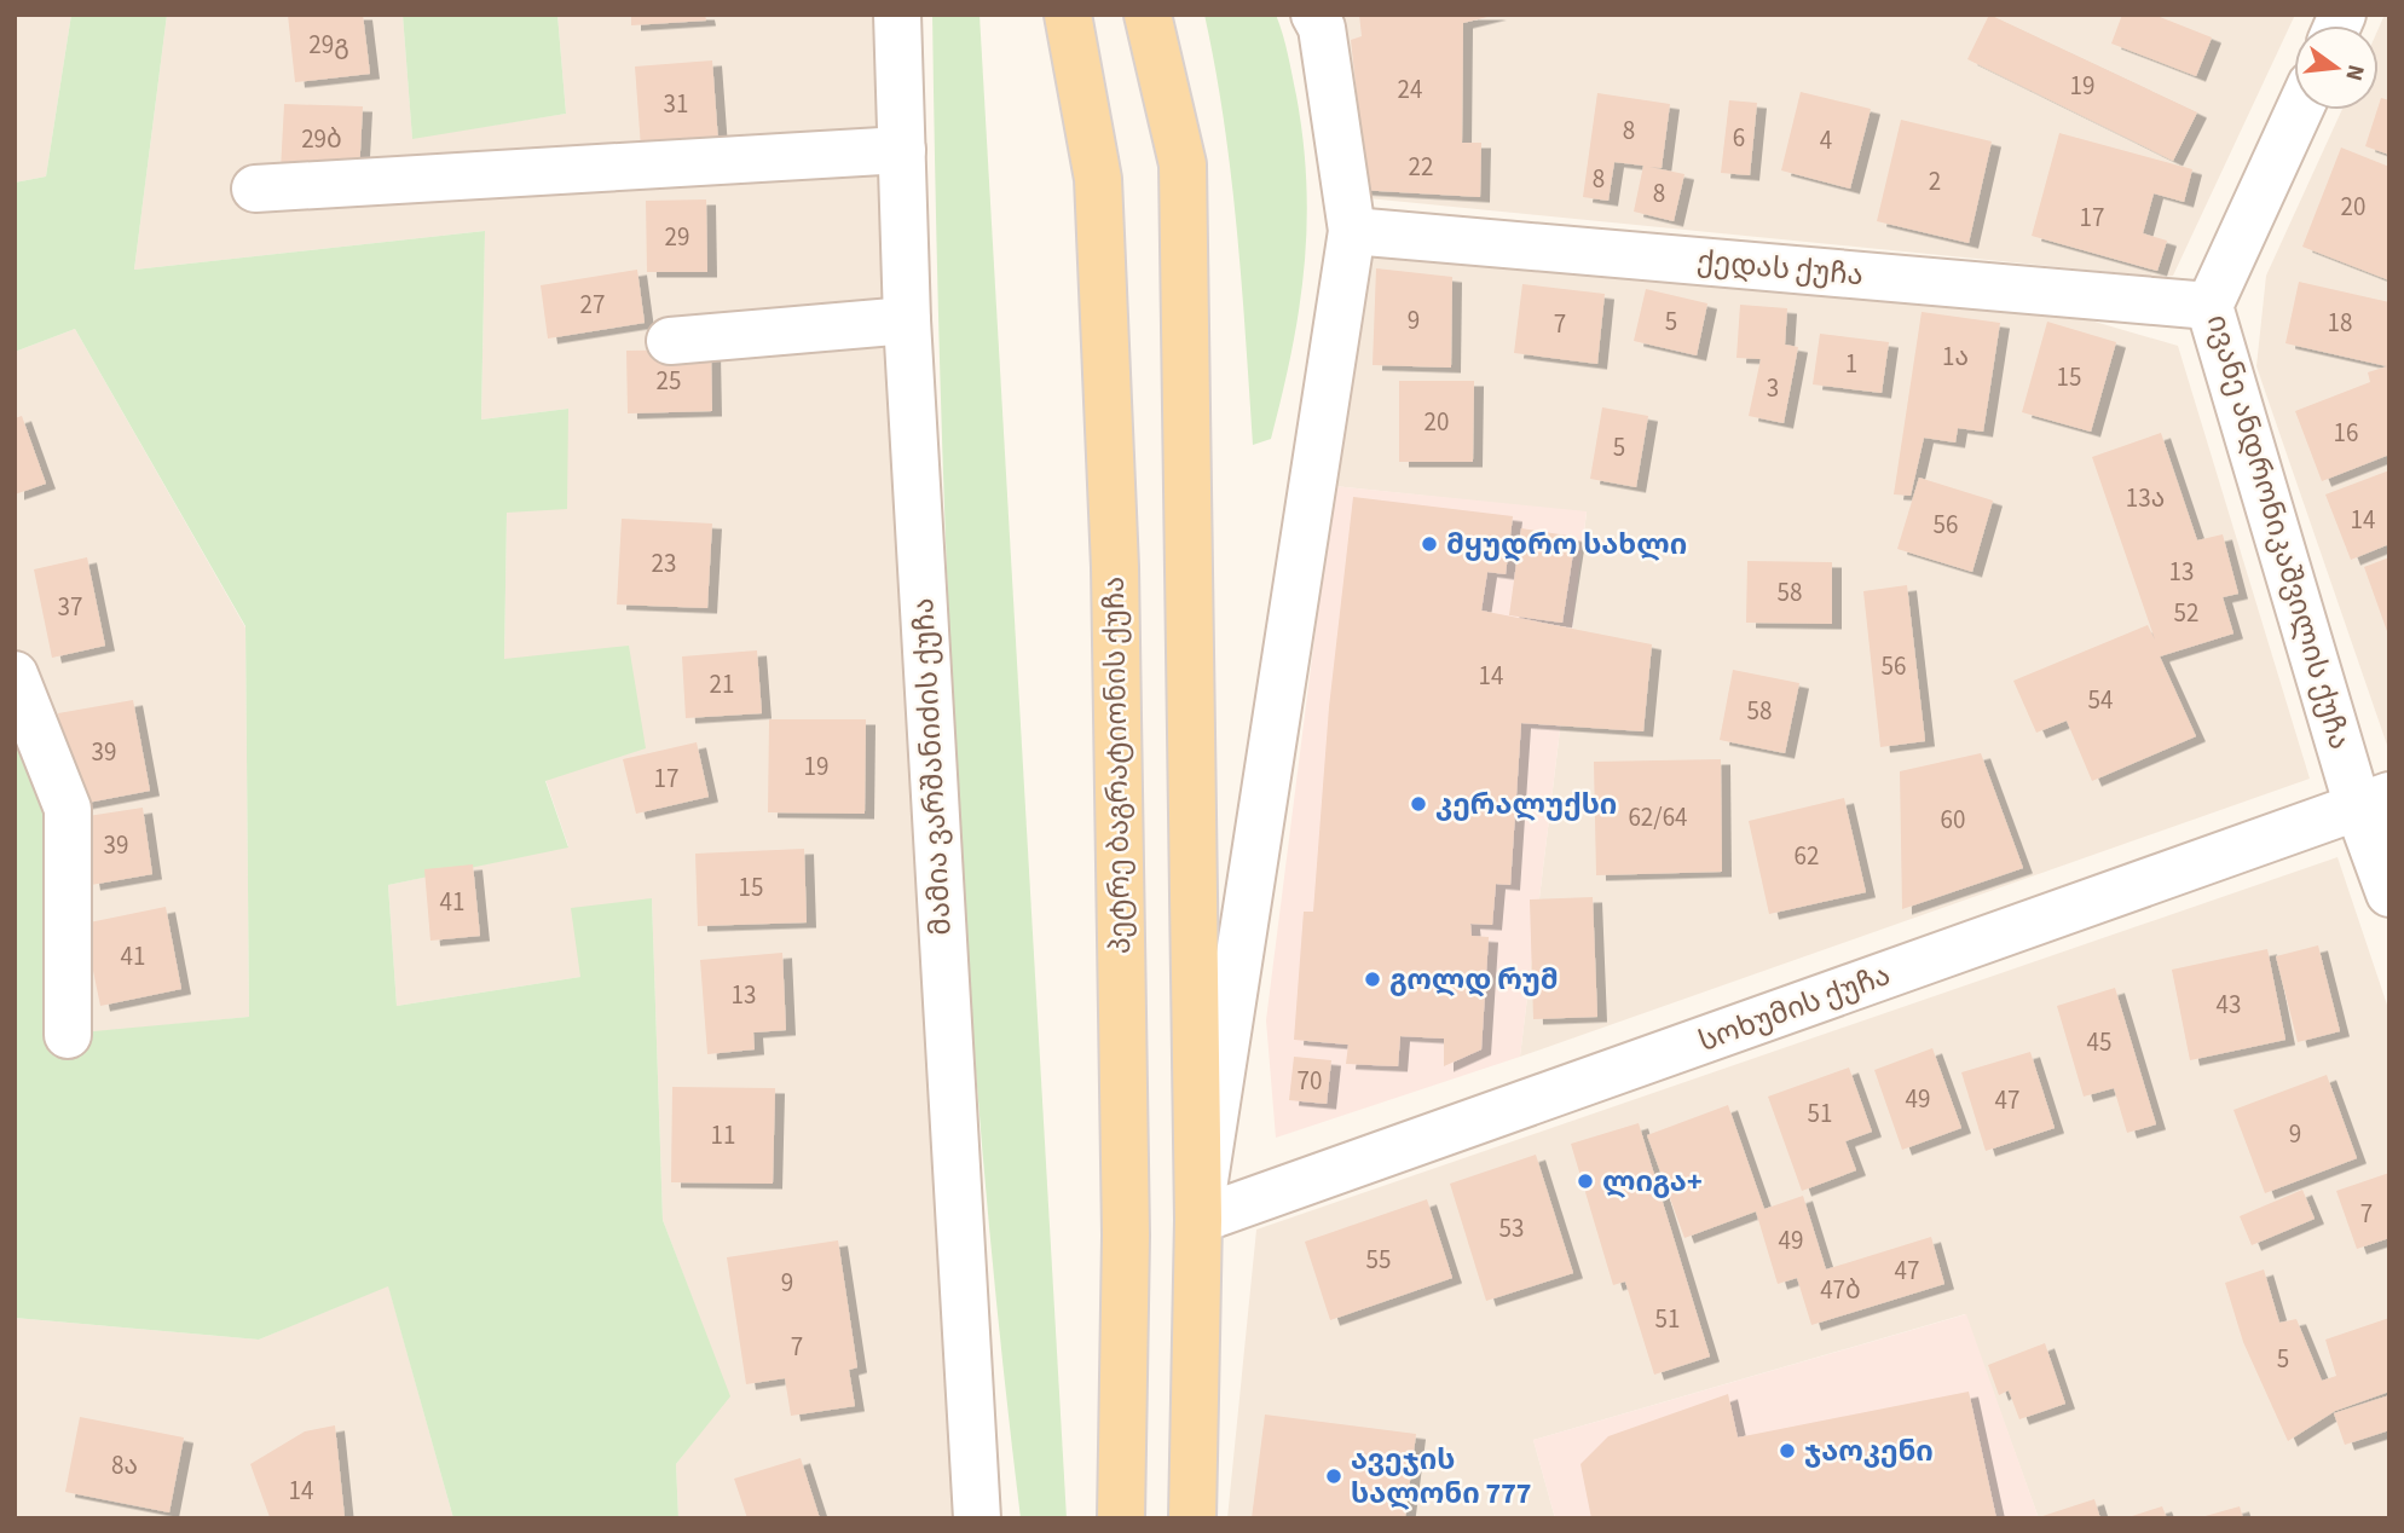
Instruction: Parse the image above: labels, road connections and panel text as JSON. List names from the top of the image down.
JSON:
{
  "streets": {
    "main road": ["პეტრე ბაგრატიონის ქუჩა"],
    "street": [
      "ქედას ქუჩა",
      "ივანე ანდრონიკაშვილის ქუჩა",
      "მამია ვარშანიძის ქუჩა",
      "სოხუმის ქუჩა"
    ]
  },
  "crossings": [
    ["ქედას ქუჩა", "ივანე ანდრონიკაშვილის ქუჩა"],
    ["ივანე ანდრონიკაშვილის ქუჩა", "სოხუმის ქუჩა"]
  ],
  "places": [
    "მყუდრო სახლი",
    "კერალუქსი",
    "გოლდ რუმ",
    "ლიგა+",
    "ჯაოკენი",
    "ავეჯის სალონი 777"
  ],
  "house_numbers": [
    "29გ",
    "19",
    "24",
    "31",
    "8",
    "6",
    "29ბ",
    "4",
    "22",
    "8",
    "2",
    "8",
    "20",
    "17",
    "29",
    "27",
    "9",
    "5",
    "18",
    "7",
    "1ა",
    "1",
    "15",
    "25",
    "3",
    "20",
    "16",
    "5",
    "13ა",
    "14",
    "56",
    "23",
    "13",
    "58",
    "37",
    "52",
    "56",
    "14",
    "21",
    "54",
    "58",
    "39",
    "19",
    "17",
    "62/64",
    "60",
    "39",
    "62",
    "15",
    "41",
    "41",
    "13",
    "43",
    "45",
    "70",
    "49",
    "47",
    "51",
    "9",
    "11",
    "7",
    "53",
    "49",
    "55",
    "47",
    "9",
    "47ბ",
    "51",
    "7",
    "5",
    "8ა",
    "14"
  ],
  "north": "right"
}
